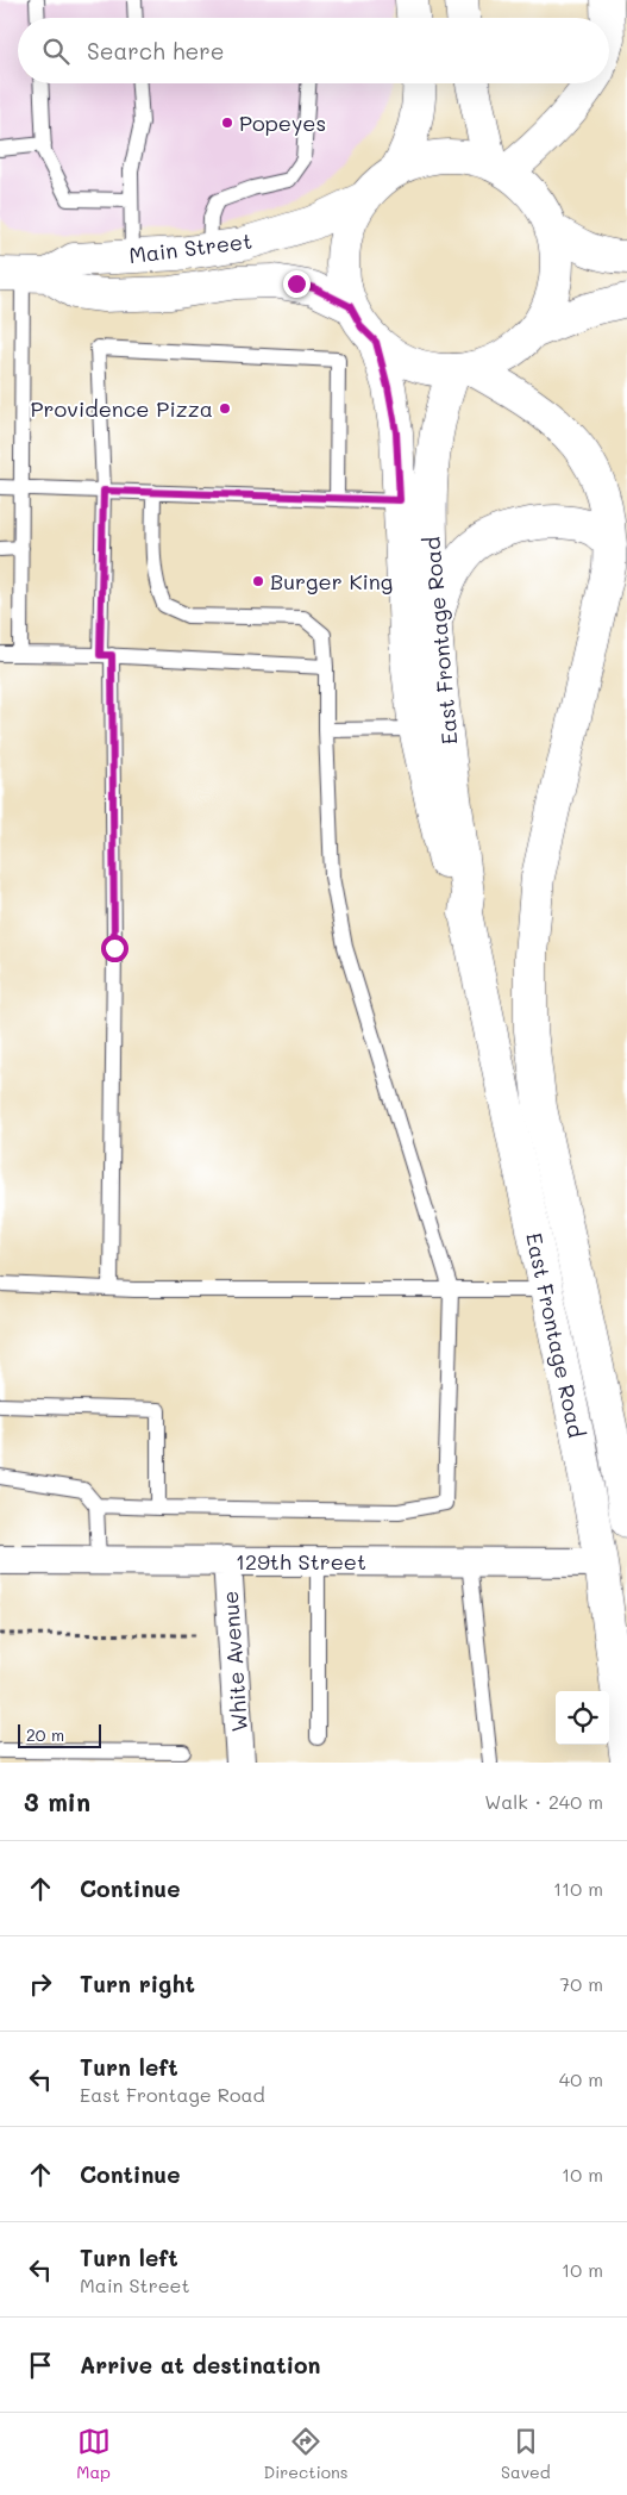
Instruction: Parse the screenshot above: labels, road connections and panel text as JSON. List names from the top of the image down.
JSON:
{
  "streets": {
    "main road": ["Main Street", "East Frontage Road"],
    "street": ["129th Street", "White Avenue"]
  },
  "crossings": [
    ["East Frontage Road", "129th Street"],
    ["129th Street", "White Avenue"]
  ],
  "places": ["Popeyes", "Providence Pizza", "Burger King"],
  "scale_bar": "20 m",
  "page": {
    "search": "Search here",
    "scale": "20 m",
    "heading": ["3 min", "Walk · 240 m"],
    "list": [
      ["Continue", "110 m"],
      ["Turn right", "70 m"],
      ["Turn left", "East Frontage Road", "40 m"],
      ["Continue", "10 m"],
      ["Turn left", "Main Street", "10 m"],
      "Arrive at destination"
    ],
    "nav": ["Map", "Directions", "Saved"]
  }
}
